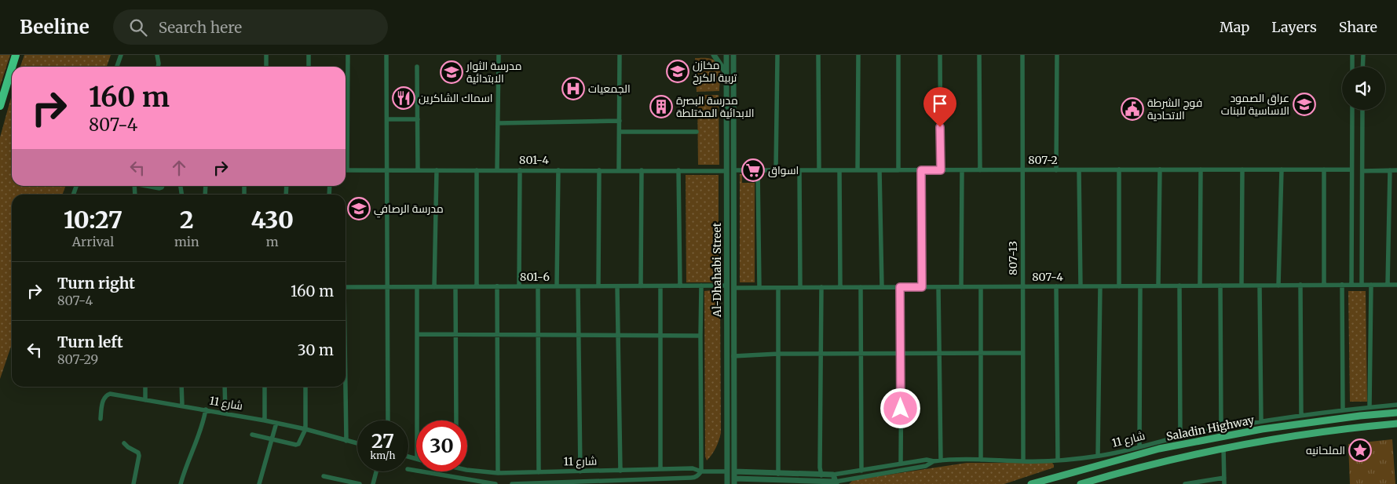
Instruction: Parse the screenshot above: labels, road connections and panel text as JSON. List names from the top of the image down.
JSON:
{
  "streets": {
    "main road": ["Saladin Highway"],
    "street": [
      "801-4",
      "807-2",
      "807-13",
      "Al-Dhahabi Street",
      "801-6",
      "807-4",
      "شارع 11"
    ]
  },
  "crossings": [
    ["801-4", "Al-Dhahabi Street"],
    ["807-2", "807-13"],
    ["807-2", "Al-Dhahabi Street"],
    ["807-13", "807-4"],
    ["807-13", "شارع 11"],
    ["Al-Dhahabi Street", "801-6"],
    ["Al-Dhahabi Street", "807-4"],
    ["Al-Dhahabi Street", "شارع 11"]
  ],
  "places": {
    "school or university": [
      "مخازن تربية الكرخ",
      "مدرسة الثوار الابتدائية",
      "عراق الصمود الاساسية للبنات",
      "مدرسة الرصافي"
    ],
    "hospital": ["الجمعيات"],
    "restaurant": ["اسماك الشاكرين"],
    "building": ["مدرسة البصرة الابدائية المختلطة"],
    "public building": ["فوج الشرطة الاتحادية"],
    "supermarket": ["اسواق"],
    "place": ["الملحانيه"]
  },
  "page": {
    "header": "Beeline",
    "search": "Search here",
    "nav": ["Map", "Layers", "Share"],
    "turn": ["160 m", "807-4"],
    "eta": [
      "10:27",
      "Arrival",
      "2",
      "min",
      "430",
      "m"
    ],
    "list": [
      {
        "name": "Turn right",
        "note": "807-4",
        "value": "160 m"
      },
      {
        "name": "Turn left",
        "note": "807-29",
        "value": "30 m"
      }
    ],
    "speed": "27 km/h",
    "limit": "30"
  }
}
